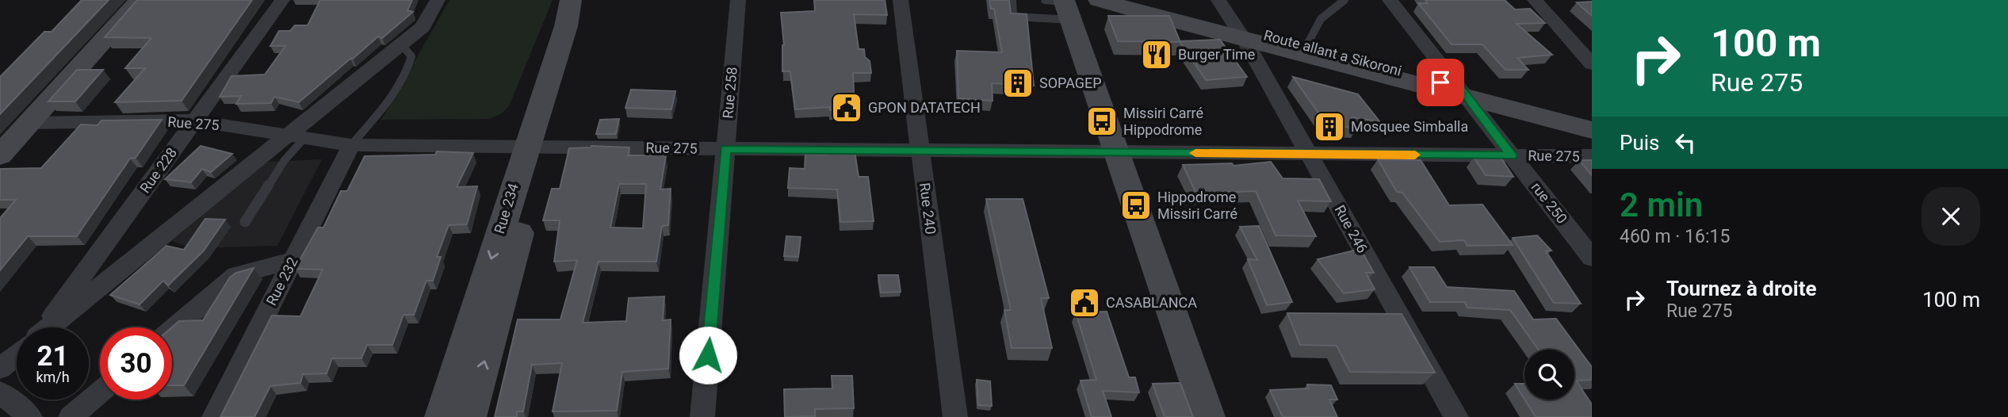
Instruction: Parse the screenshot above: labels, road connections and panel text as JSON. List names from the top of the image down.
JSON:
{
  "streets": {
    "street": [
      "Route allant a Sikoroni",
      "Rue 258",
      "Rue 275",
      "Rue 228",
      "rue 250",
      "Rue 234",
      "Rue 240",
      "Rue 246",
      "Rue 232"
    ]
  },
  "crossings": [
    ["Route allant a Sikoroni", "rue 250"],
    ["Route allant a Sikoroni", "Rue 246"],
    ["Rue 258", "Rue 275"],
    ["Rue 275", "Rue 228"],
    ["Rue 275", "rue 250"],
    ["Rue 275", "Rue 234"],
    ["Rue 275", "Rue 240"],
    ["Rue 275", "Rue 246"],
    ["Rue 275", "Rue 232"]
  ],
  "places": {
    "restaurant": ["Burger Time"],
    "building": ["SOPAGEP", "Mosquee Simballa"],
    "public building": ["GPON DATATECH", "CASABLANCA"],
    "bus stop": ["Missiri Carré Hippodrome", "Hippodrome Missiri Carré"]
  },
  "page": {
    "turn": ["100 m", "Rue 275"],
    "then": "Puis",
    "heading": ["2 min", "460 m · 16:15"],
    "list": [
      {
        "name": "Tournez à droite",
        "note": "Rue 275",
        "value": "100 m"
      }
    ],
    "speed": "21 km/h",
    "limit": "30"
  }
}
